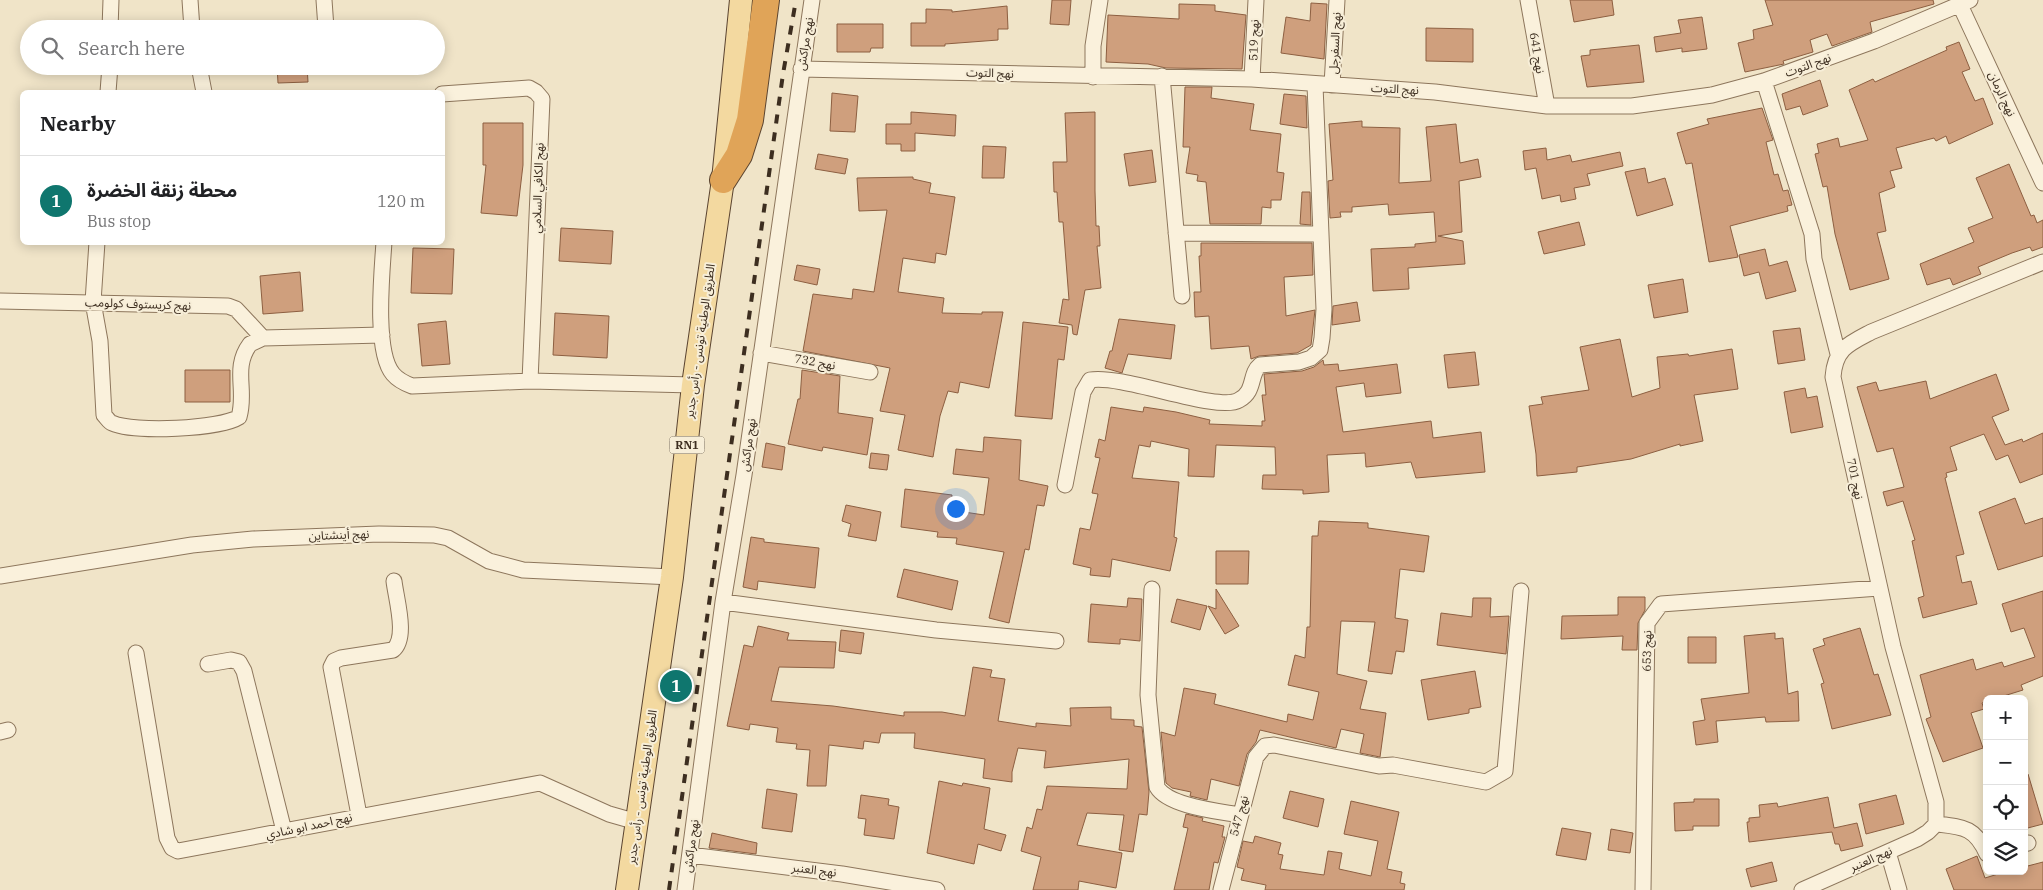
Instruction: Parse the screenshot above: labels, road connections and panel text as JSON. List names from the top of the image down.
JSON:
{
  "streets": {
    "main road": ["الطريق الوطنية تونس - رأس جدير", "RN1"],
    "street": [
      "نهج 519",
      "نهج السفرجل",
      "نهج مراكش",
      "نهج 641",
      "نهج التوت",
      "نهج الرمان",
      "نهج الكافي السلامي",
      "نهج كريستوف كولومب",
      "نهج 732",
      "نهج 701",
      "نهج أينشتاين",
      "نهج 653",
      "نهج 547",
      "نهج احمد ابو شادي",
      "نهج العنبر"
    ]
  },
  "crossings": [
    ["نهج 519", "نهج التوت"],
    ["نهج السفرجل", "نهج التوت"],
    ["نهج مراكش", "نهج التوت"],
    ["نهج مراكش", "نهج 732"],
    ["نهج مراكش", "نهج العنبر"],
    ["نهج 641", "نهج التوت"],
    ["نهج التوت", "نهج الرمان"],
    ["الطريق الوطنية تونس - رأس جدير", "نهج أينشتاين"],
    ["الطريق الوطنية تونس - رأس جدير", "نهج احمد ابو شادي"],
    ["نهج 701", "نهج 653"],
    ["نهج 701", "نهج العنبر"]
  ],
  "page": {
    "search": "Search here",
    "heading": "Nearby",
    "list": [
      {
        "mark": "1",
        "name": "محطة زنقة الخضرة",
        "note": "Bus stop",
        "value": "120 m"
      }
    ],
    "pins": "1",
    "map_buttons": ["+", "−"]
  }
}
